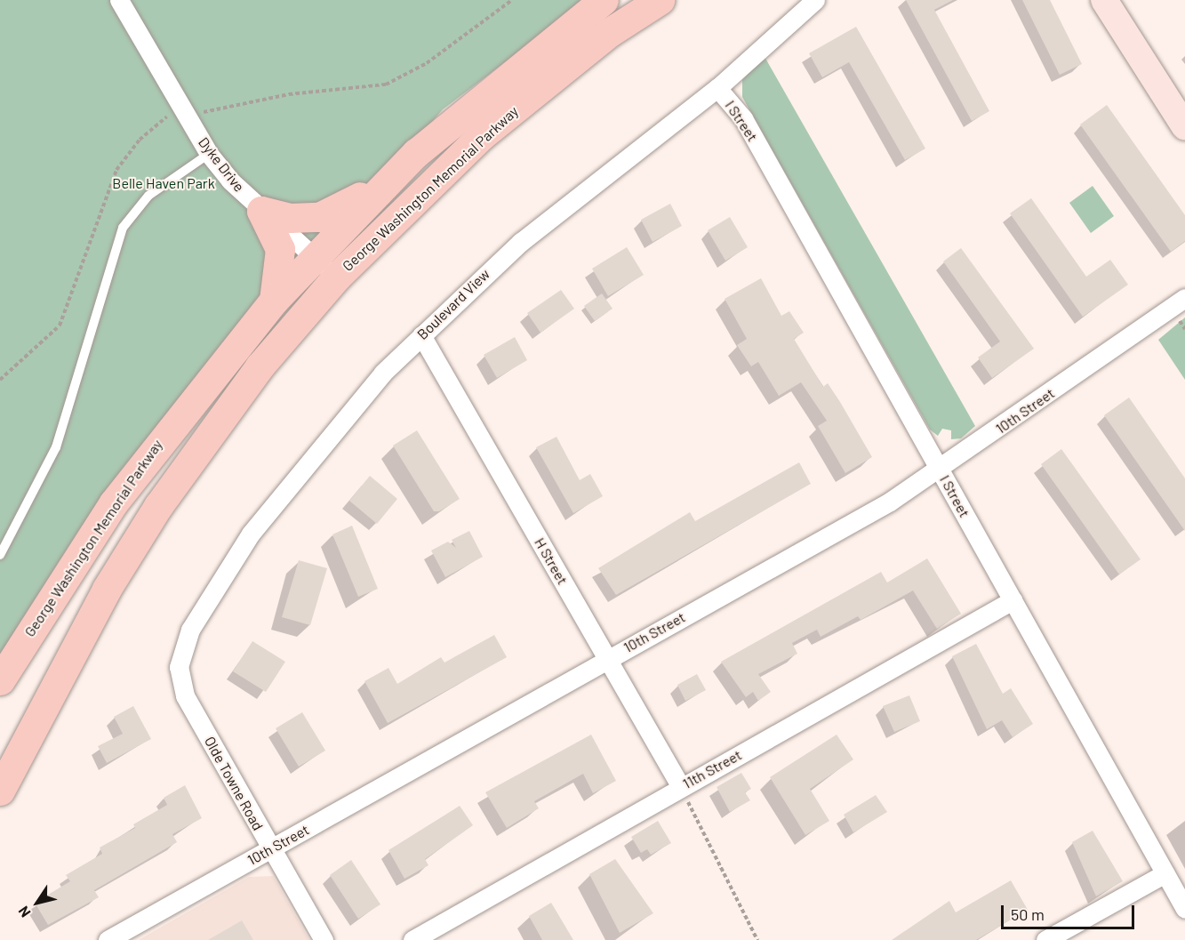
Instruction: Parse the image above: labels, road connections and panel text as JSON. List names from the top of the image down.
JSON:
{
  "streets": {
    "main road": ["George Washington Memorial Parkway"],
    "street": [
      "I Street",
      "Dyke Drive",
      "Boulevard View",
      "10th Street",
      "H Street",
      "11th Street",
      "Olde Towne Road"
    ]
  },
  "crossings": [
    ["I Street", "Boulevard View"],
    ["I Street", "10th Street"],
    ["I Street", "11th Street"],
    ["Dyke Drive", "George Washington Memorial Parkway"],
    ["Boulevard View", "H Street"],
    ["Boulevard View", "Olde Towne Road"],
    ["10th Street", "H Street"],
    ["10th Street", "Olde Towne Road"],
    ["H Street", "11th Street"]
  ],
  "parks": ["Belle Haven Park"],
  "scale_bar": "50 m",
  "north": "bottom left"
}
